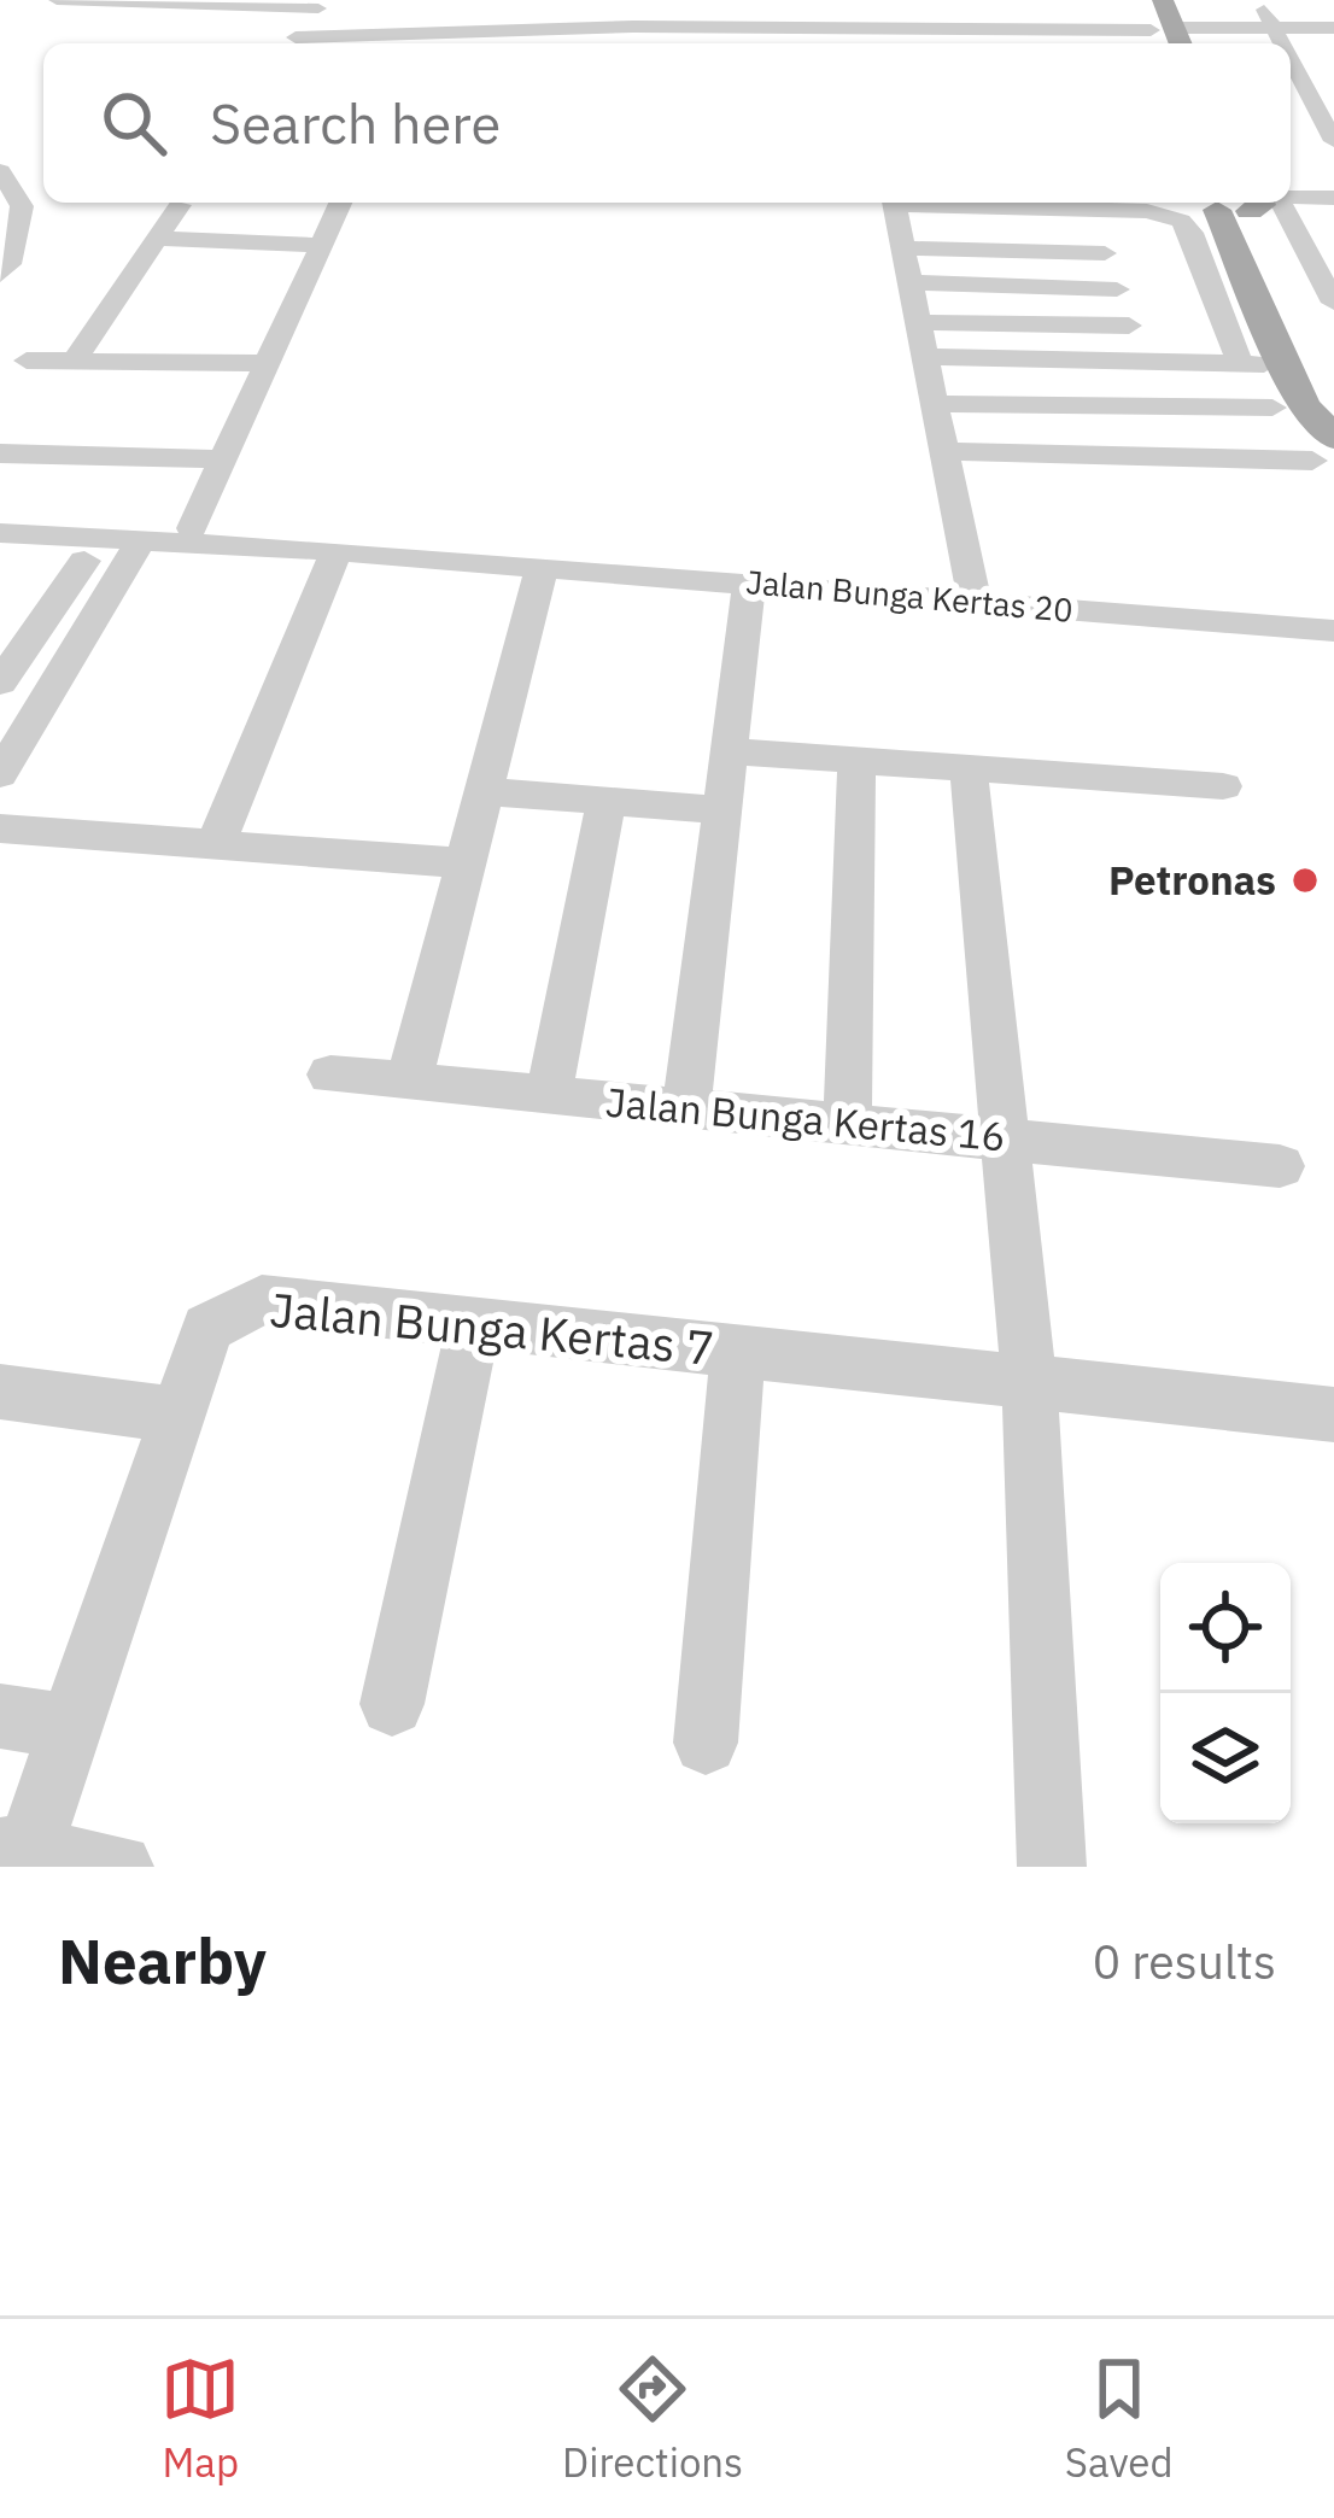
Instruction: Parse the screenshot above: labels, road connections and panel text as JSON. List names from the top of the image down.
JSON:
{
  "streets": {
    "street": ["Jalan Bunga Kertas 20", "Jalan Bunga Kertas 16", "Jalan Bunga Kertas 7"]
  },
  "places": ["Petronas"],
  "page": {
    "search": "Search here",
    "heading": ["Nearby", "0 results"],
    "nav": ["Map", "Directions", "Saved"]
  }
}
